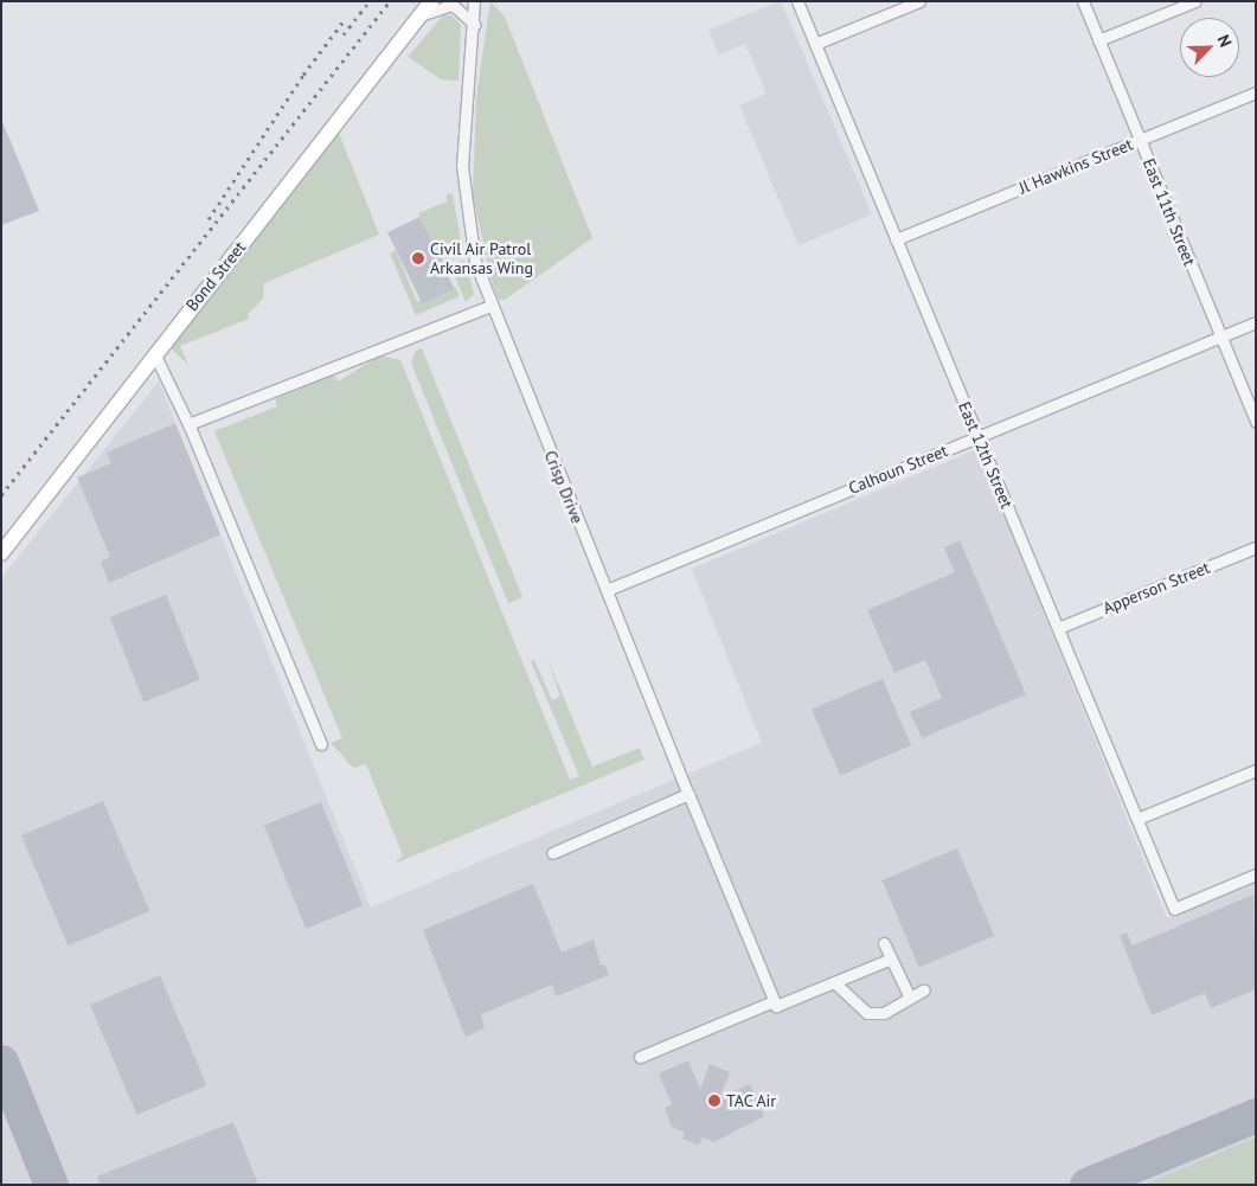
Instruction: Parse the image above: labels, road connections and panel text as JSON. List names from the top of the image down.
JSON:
{
  "streets": {
    "street": [
      "Jl Hawkins Street",
      "East 11th Street",
      "Bond Street",
      "East 12th Street",
      "Calhoun Street",
      "Crisp Drive",
      "Apperson Street"
    ]
  },
  "crossings": [
    ["Jl Hawkins Street", "East 11th Street"],
    ["Jl Hawkins Street", "East 12th Street"],
    ["East 11th Street", "Calhoun Street"],
    ["East 12th Street", "Calhoun Street"],
    ["East 12th Street", "Apperson Street"],
    ["Calhoun Street", "Crisp Drive"]
  ],
  "places": ["Civil Air Patrol Arkansas Wing", "TAC Air"],
  "north": "top right"
}
